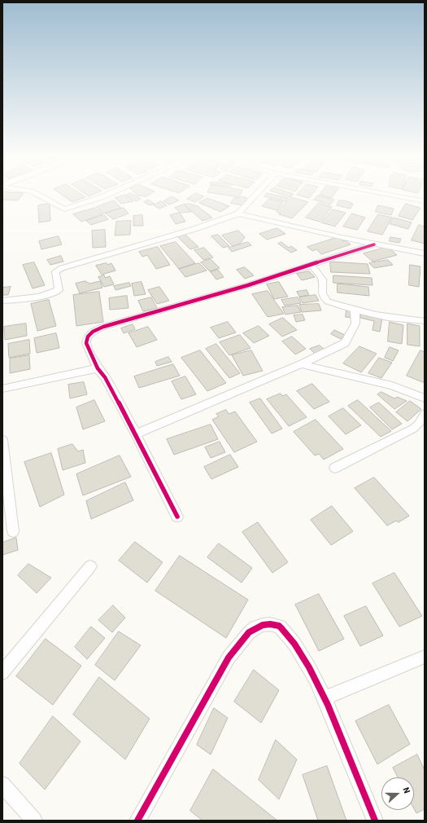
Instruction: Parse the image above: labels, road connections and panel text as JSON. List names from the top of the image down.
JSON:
{
  "north": "right"
}
